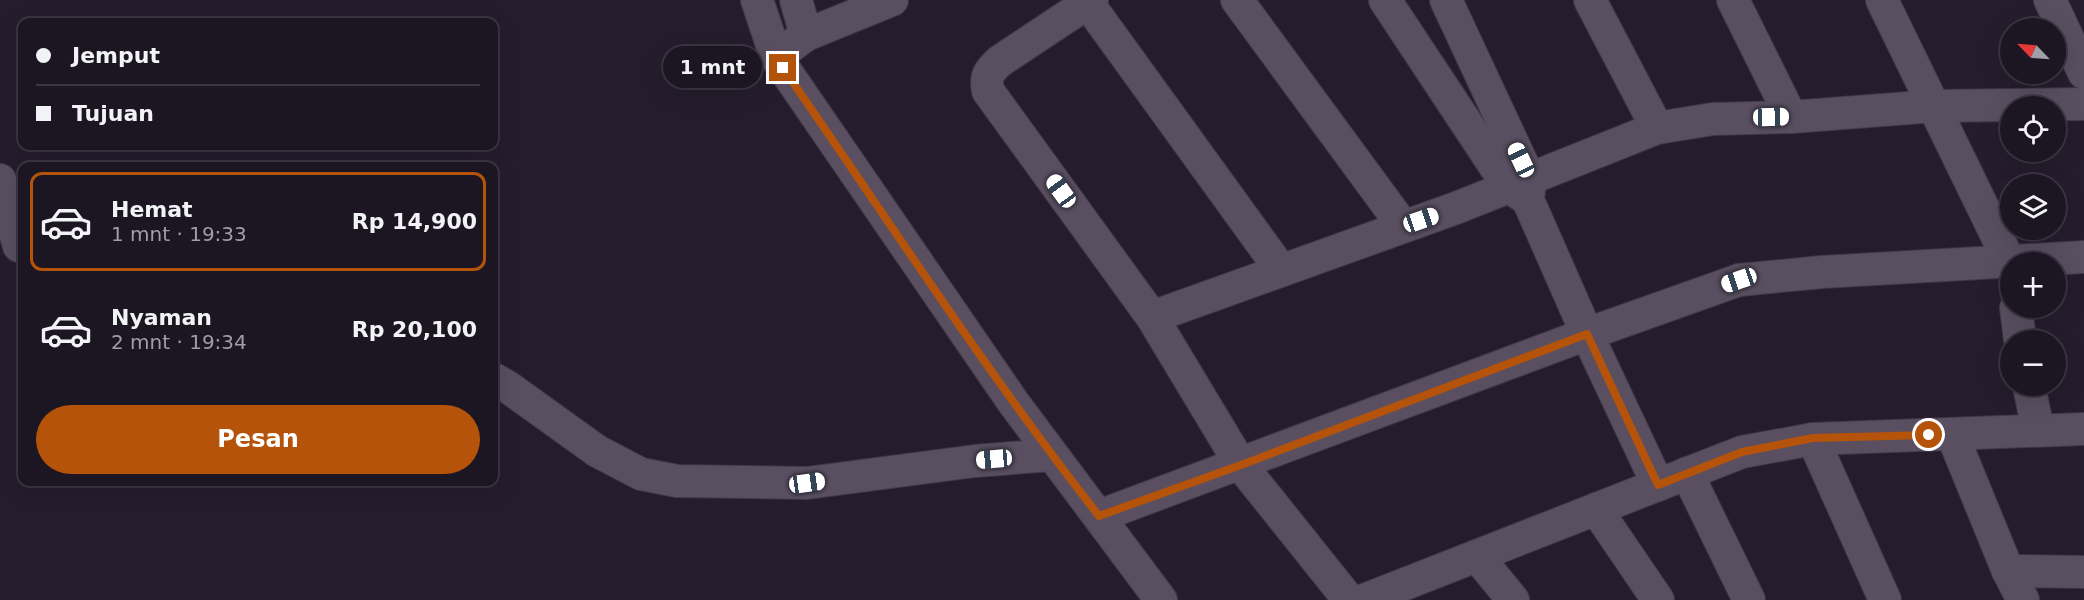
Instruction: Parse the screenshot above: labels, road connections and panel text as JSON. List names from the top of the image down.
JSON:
{
  "north": "top left",
  "page": {
    "map_buttons": ["+", "−"],
    "banner": ["Jemput", "Tujuan"],
    "bubble": "1 mnt",
    "list": [
      {
        "name": "Hemat",
        "note": "1 mnt · 19:33",
        "value": "Rp 14,900"
      },
      {
        "name": "Nyaman",
        "note": "2 mnt · 19:34",
        "value": "Rp 20,100"
      }
    ],
    "buttons": "Pesan"
  }
}
